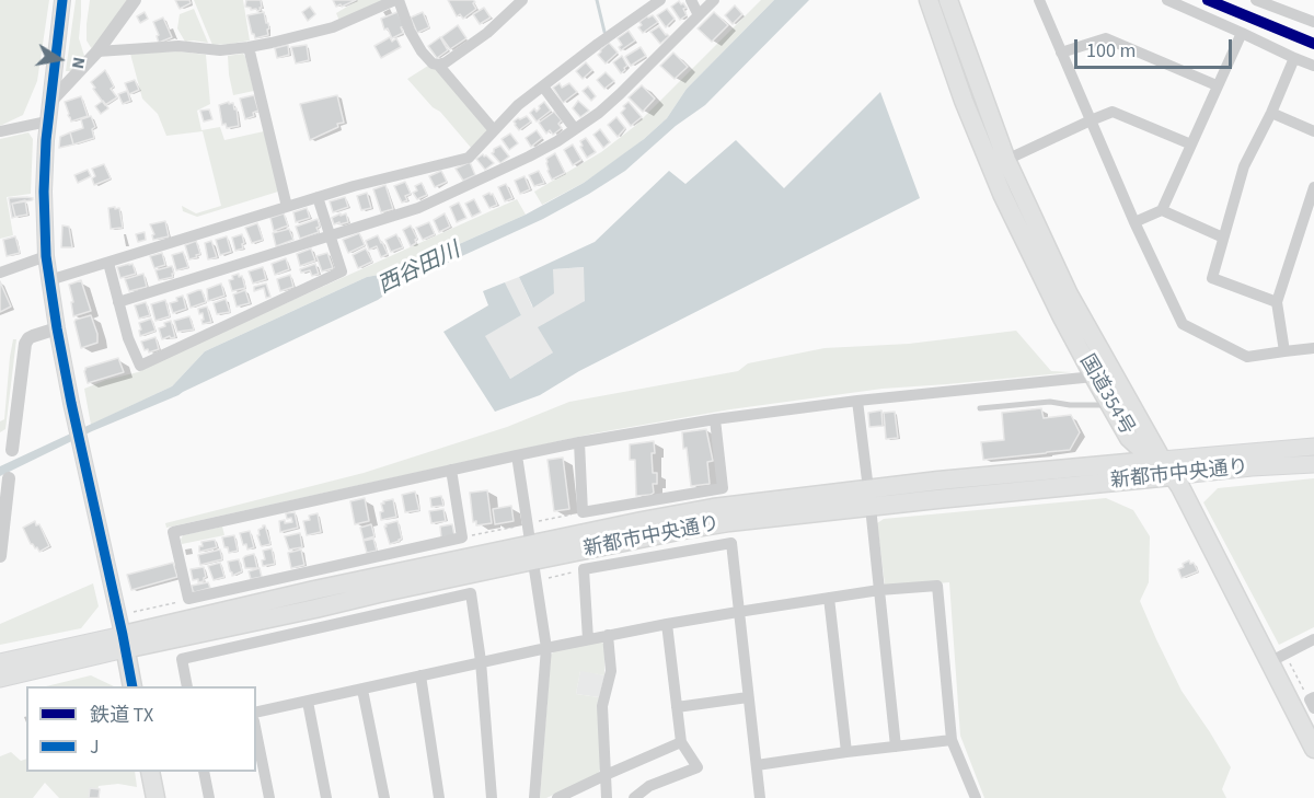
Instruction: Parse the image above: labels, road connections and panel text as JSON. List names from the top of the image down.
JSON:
{
  "streets": {
    "highway": ["国道354号", "新都市中央通り"]
  },
  "crossings": [
    ["国道354号", "新都市中央通り"]
  ],
  "water": ["西谷田川"],
  "lines": ["rail line TX", "transit line J"],
  "legend": ["鉄道 TX", "J"],
  "scale_bar": "100 m",
  "north": "right"
}
